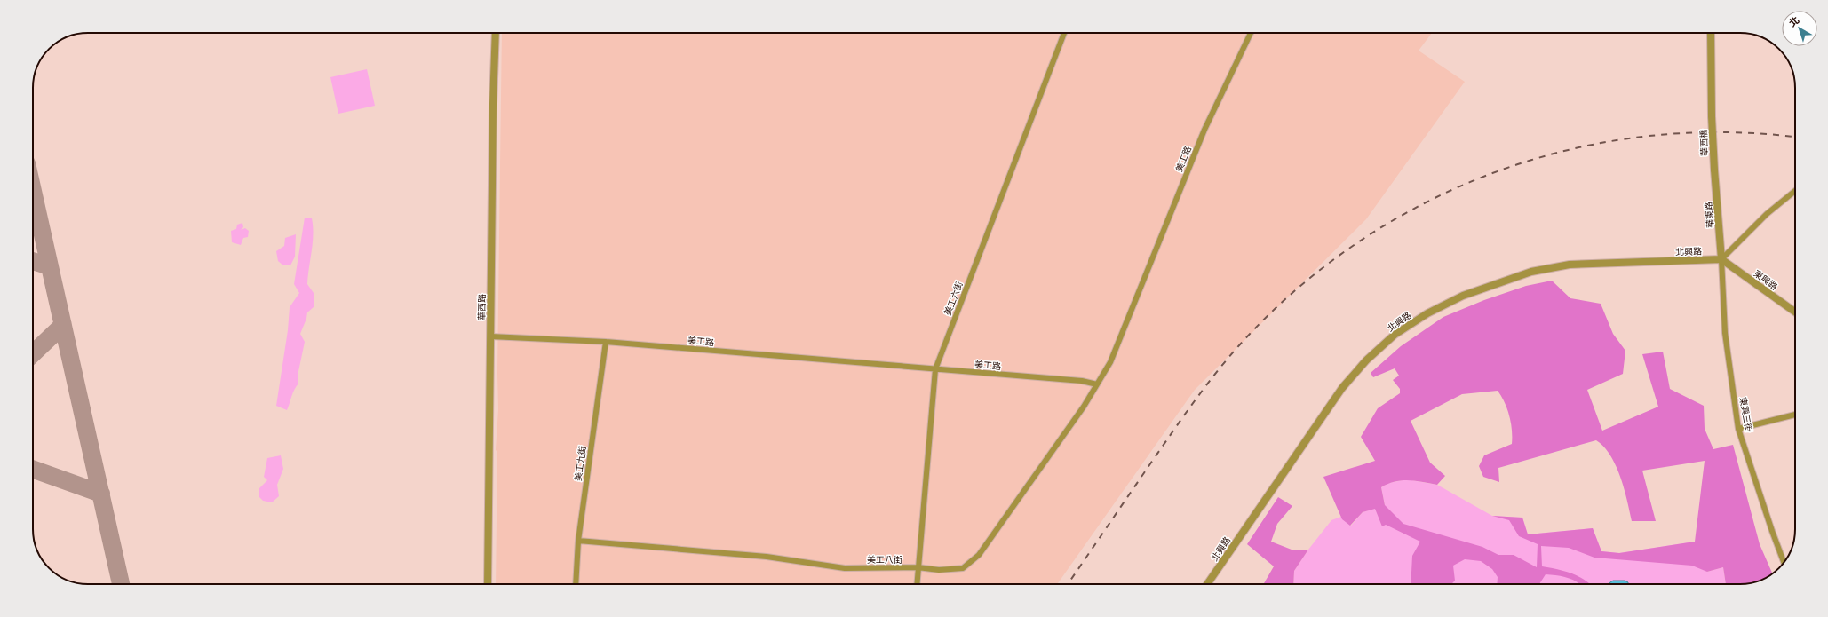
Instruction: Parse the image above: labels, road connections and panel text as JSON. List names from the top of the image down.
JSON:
{
  "streets": {
    "street": [
      "華西橋",
      "美工路",
      "華東路",
      "北興路",
      "東興路",
      "美工六街",
      "華西路",
      "東興三街",
      "美工九街",
      "美工八街"
    ]
  },
  "crossings": [
    ["華西橋", "華東路"],
    ["美工路", "美工六街"],
    ["美工路", "華西路"],
    ["美工路", "美工九街"],
    ["美工路", "美工八街"],
    ["華東路", "北興路"],
    ["華東路", "東興路"],
    ["華東路", "東興三街"],
    ["北興路", "東興路"],
    ["北興路", "東興三街"],
    ["東興路", "東興三街"],
    ["美工六街", "美工八街"],
    ["美工九街", "美工八街"]
  ],
  "north": "top left"
}
